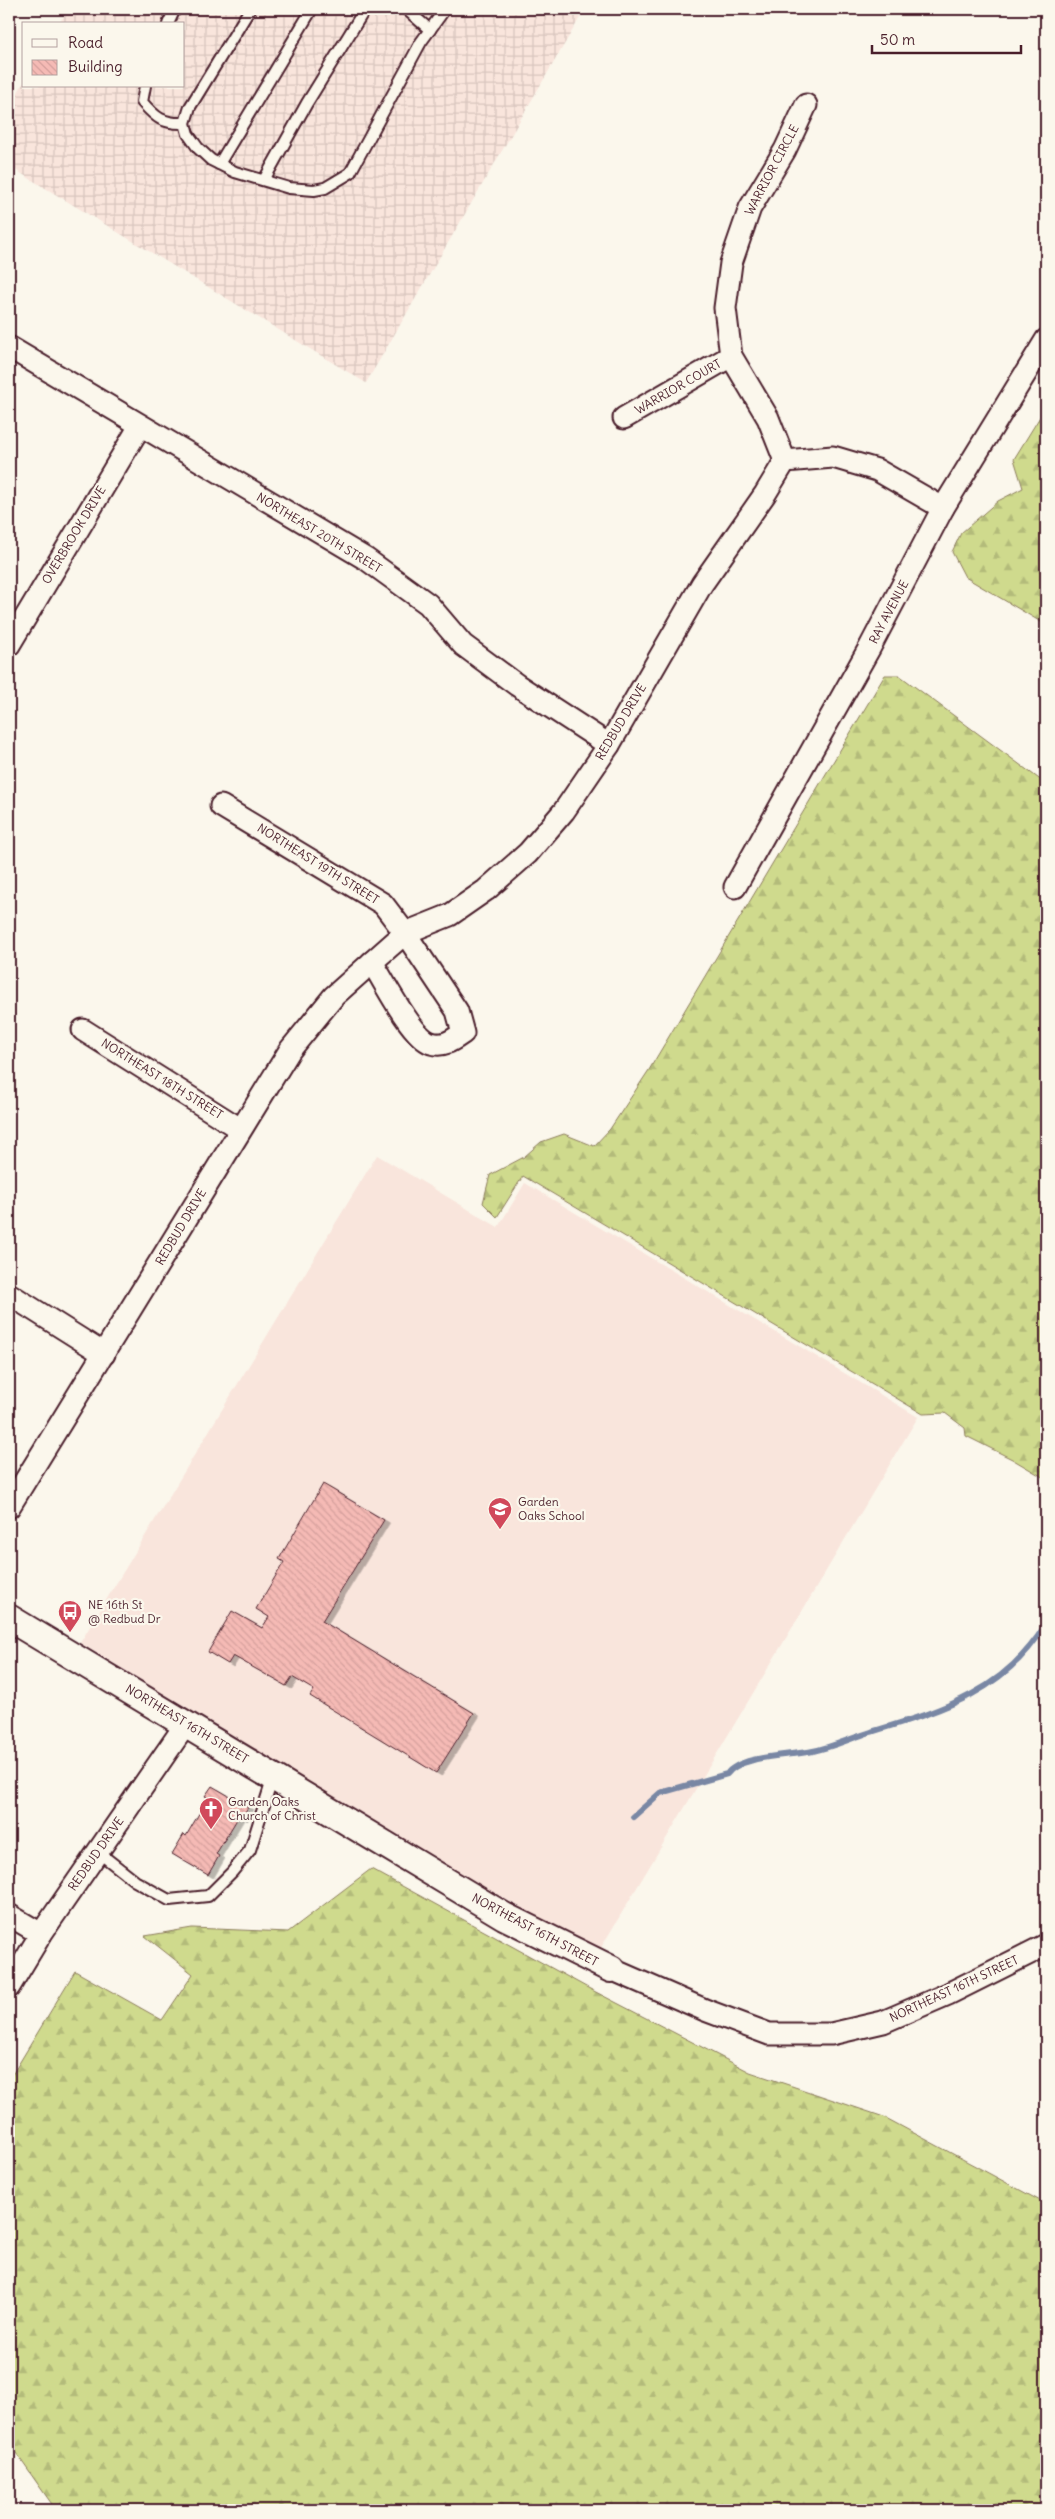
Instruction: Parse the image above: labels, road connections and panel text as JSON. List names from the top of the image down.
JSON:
{
  "streets": {
    "street": [
      "WARRIOR CIRCLE",
      "WARRIOR COURT",
      "NORTHEAST 20TH STREET",
      "OVERBROOK DRIVE",
      "RAY AVENUE",
      "REDBUD DRIVE",
      "NORTHEAST 19TH STREET",
      "NORTHEAST 18TH STREET",
      "NORTHEAST 16TH STREET"
    ]
  },
  "crossings": [
    ["WARRIOR CIRCLE", "WARRIOR COURT"],
    ["WARRIOR CIRCLE", "REDBUD DRIVE"],
    ["NORTHEAST 20TH STREET", "OVERBROOK DRIVE"],
    ["NORTHEAST 20TH STREET", "REDBUD DRIVE"],
    ["REDBUD DRIVE", "NORTHEAST 19TH STREET"],
    ["REDBUD DRIVE", "NORTHEAST 18TH STREET"],
    ["REDBUD DRIVE", "NORTHEAST 16TH STREET"]
  ],
  "places": {
    "school or university": ["Garden Oaks School"],
    "bus stop": ["NE 16th St @ Redbud Dr"],
    "church": ["Garden Oaks Church of Christ"]
  },
  "legend": ["Road", "Building"],
  "scale_bar": "50 m"
}
